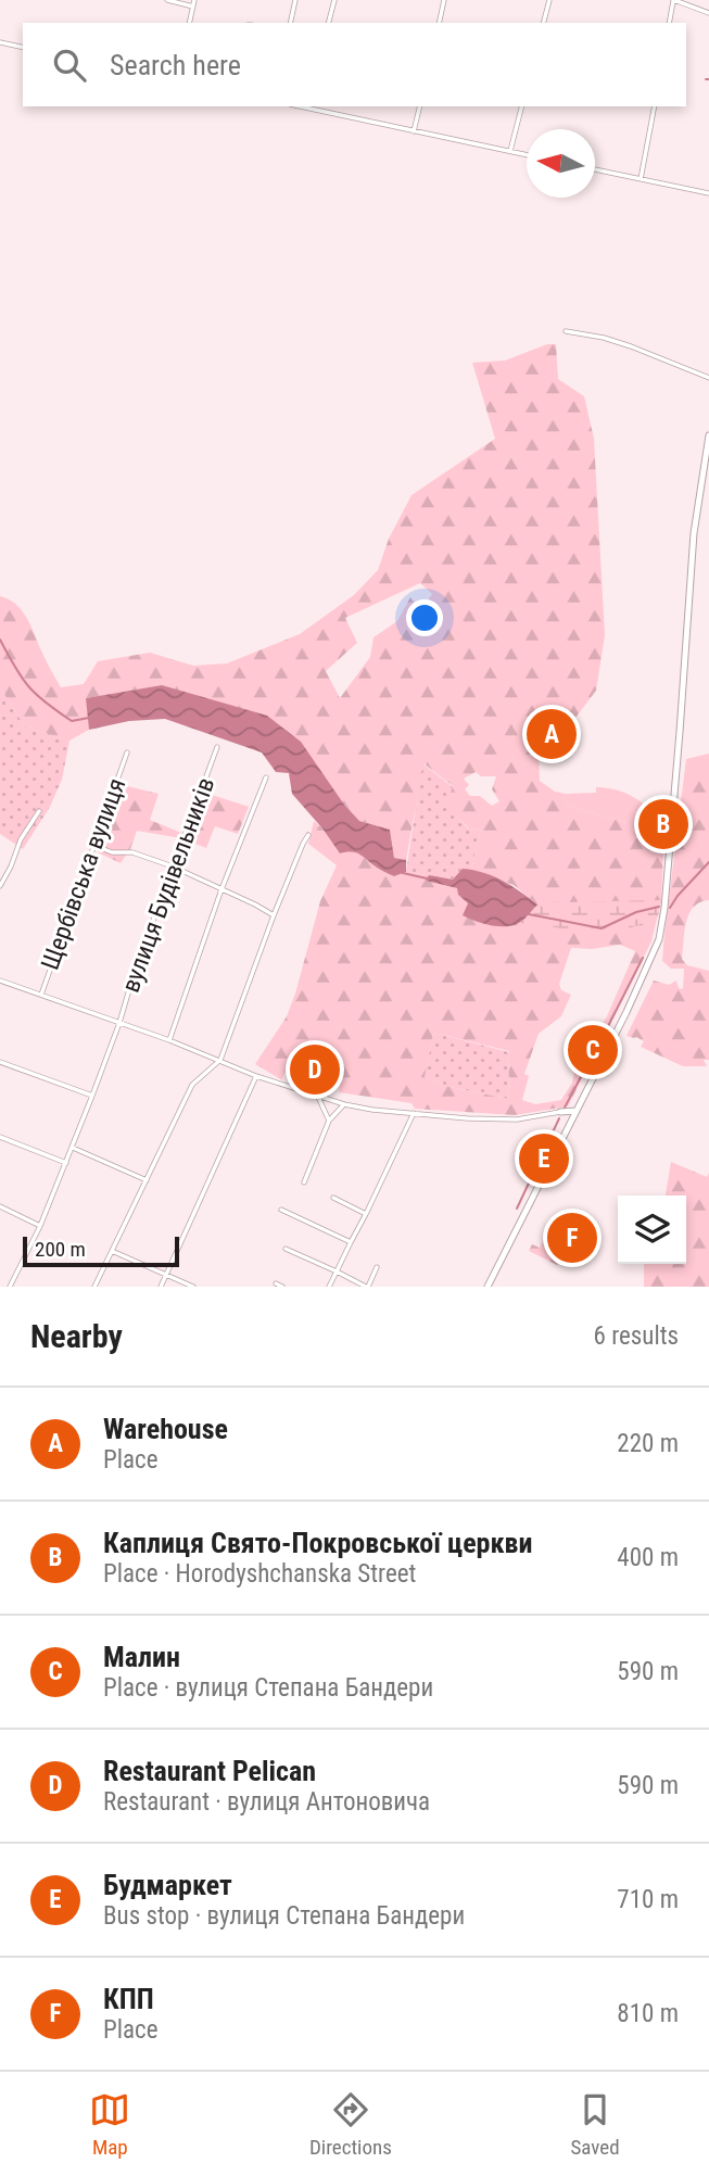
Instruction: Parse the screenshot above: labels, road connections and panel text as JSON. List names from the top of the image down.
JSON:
{
  "streets": {
    "street": ["Щербівська вулиця", "вулиця Будівельників"]
  },
  "scale_bar": "200 m",
  "north": "left",
  "page": {
    "search": "Search here",
    "pins": [
      "A",
      "B",
      "C",
      "D",
      "E",
      "F"
    ],
    "scale": "200 m",
    "heading": ["Nearby", "6 results"],
    "list": [
      {
        "mark": "A",
        "name": "Warehouse",
        "note": "Place",
        "value": "220 m"
      },
      {
        "mark": "B",
        "name": "Каплиця Свято-Покровської церкви",
        "note": "Place · Horodyshchanska Street",
        "value": "400 m"
      },
      {
        "mark": "C",
        "name": "Малин",
        "note": "Place · вулиця Степана Бандери",
        "value": "590 m"
      },
      {
        "mark": "D",
        "name": "Restaurant Pelican",
        "note": "Restaurant · вулиця Антоновича",
        "value": "590 m"
      },
      {
        "mark": "E",
        "name": "Будмаркет",
        "note": "Bus stop · вулиця Степана Бандери",
        "value": "710 m"
      },
      {
        "mark": "F",
        "name": "КПП",
        "note": "Place",
        "value": "810 m"
      }
    ],
    "nav": ["Map", "Directions", "Saved"]
  }
}
